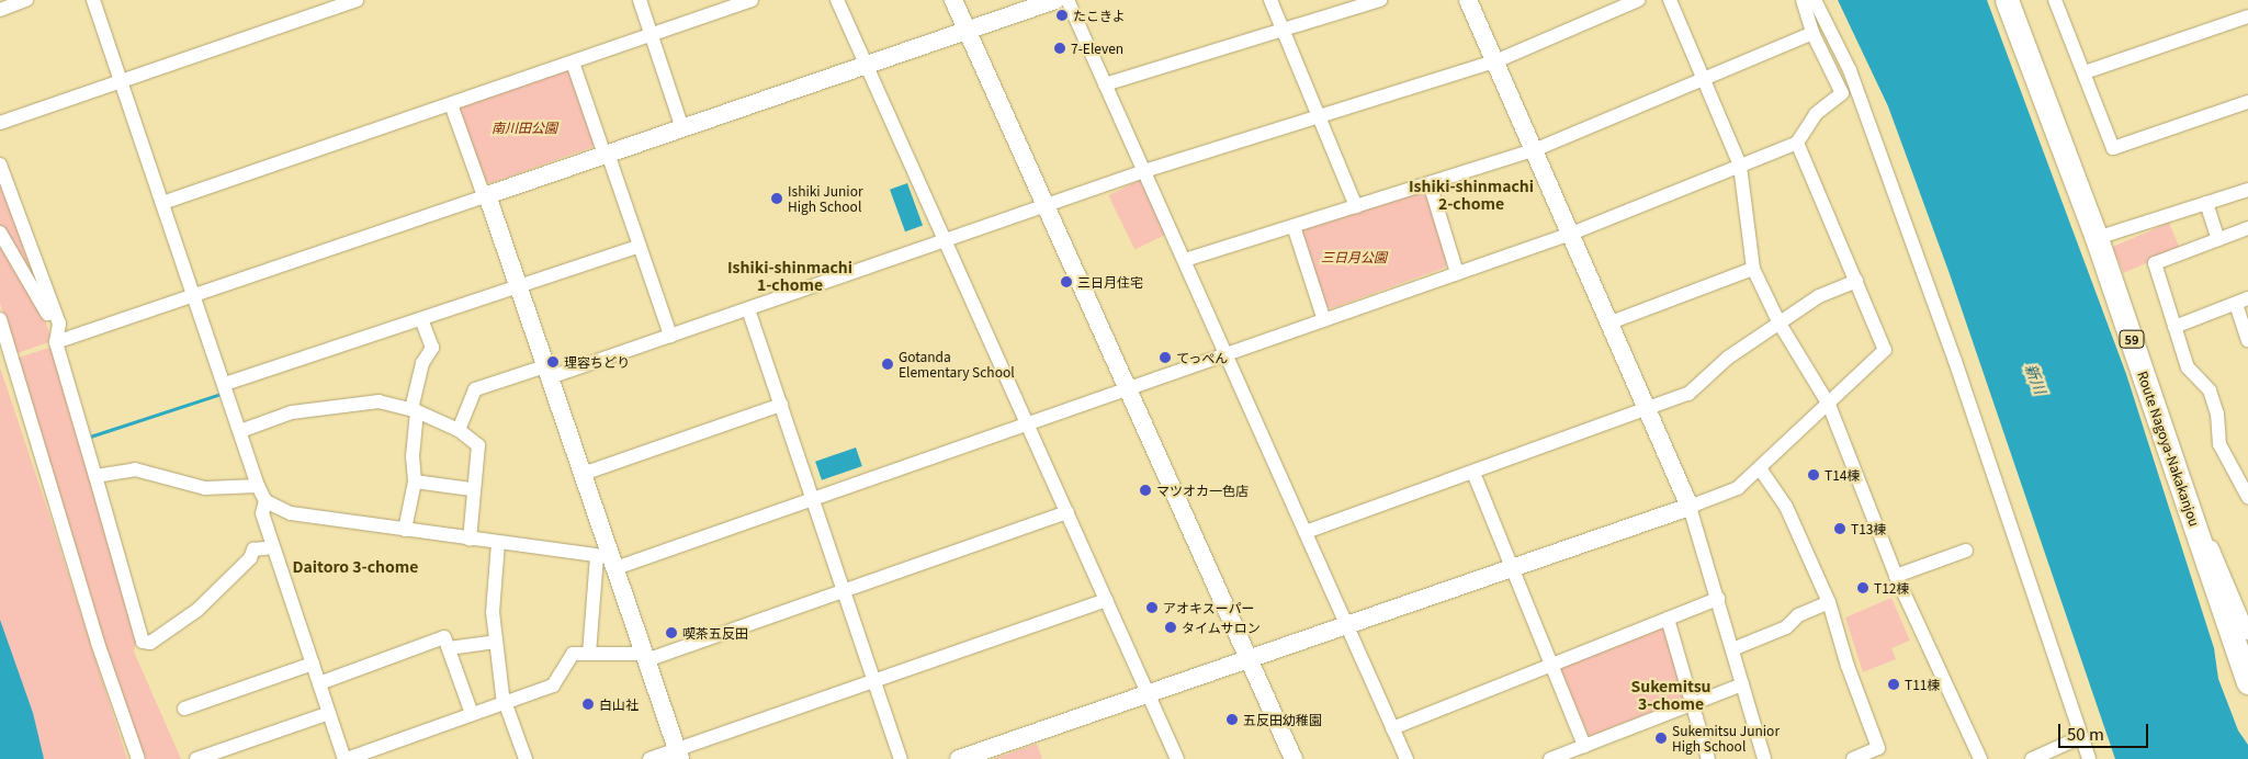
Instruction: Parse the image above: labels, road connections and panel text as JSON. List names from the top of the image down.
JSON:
{
  "streets": {
    "main road": ["59", "Route Nagoya-Nakakanjou"]
  },
  "districts": [
    "Ishiki-shinmachi 2-chome",
    "Ishiki-shinmachi 1-chome",
    "Daitoro 3-chome",
    "Sukemitsu 3-chome"
  ],
  "water": ["新川"],
  "parks": ["南川田公園", "三日月公園"],
  "places": [
    "たこきよ",
    "7-Eleven",
    "Ishiki Junior High School",
    "三日月住宅",
    "てっぺん",
    "理容ちどり",
    "Gotanda Elementary School",
    "T14棟",
    "マツオカ一色店",
    "T13棟",
    "T12棟",
    "アオキスーパー",
    "タイムサロン",
    "喫茶五反田",
    "T11棟",
    "白山社",
    "五反田幼稚園",
    "Sukemitsu Junior High School"
  ],
  "scale_bar": "50 m"
}
